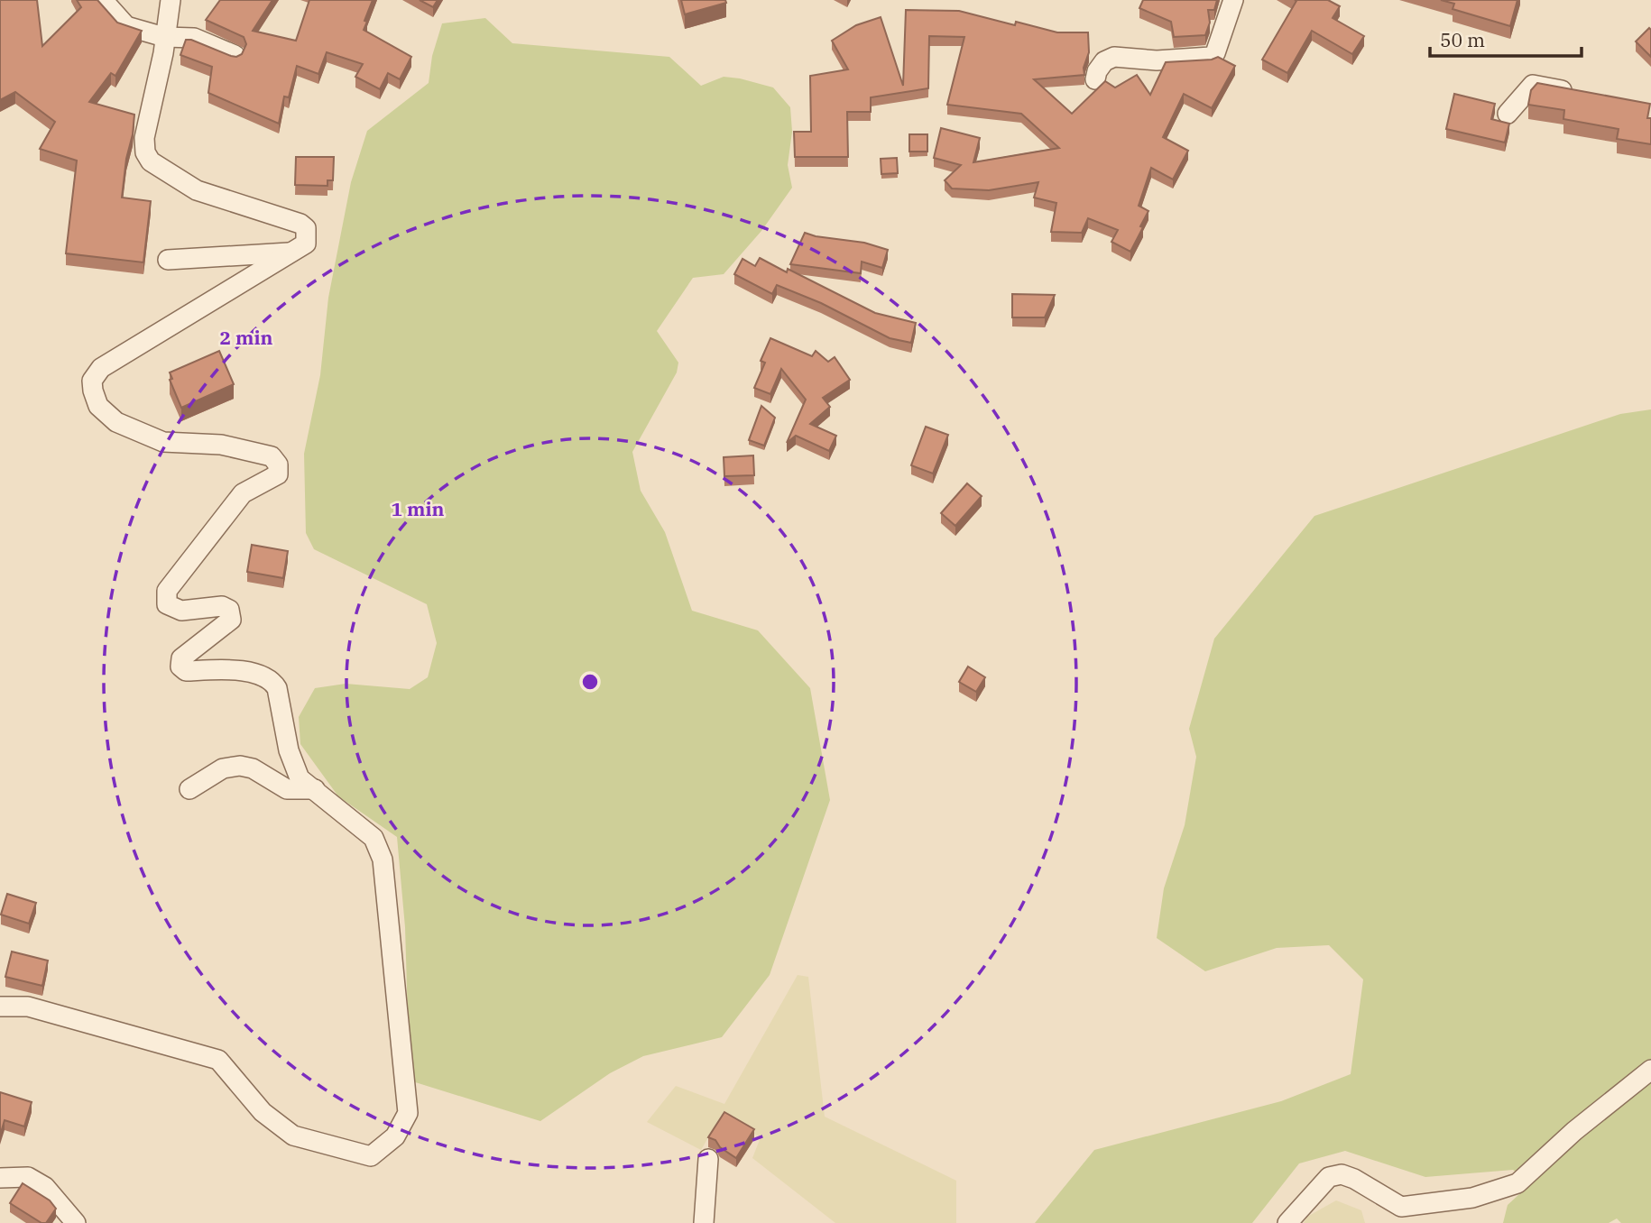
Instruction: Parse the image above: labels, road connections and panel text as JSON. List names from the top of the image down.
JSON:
{
  "scale_bar": "50 m",
  "rings": ["2 min", "1 min"]
}
